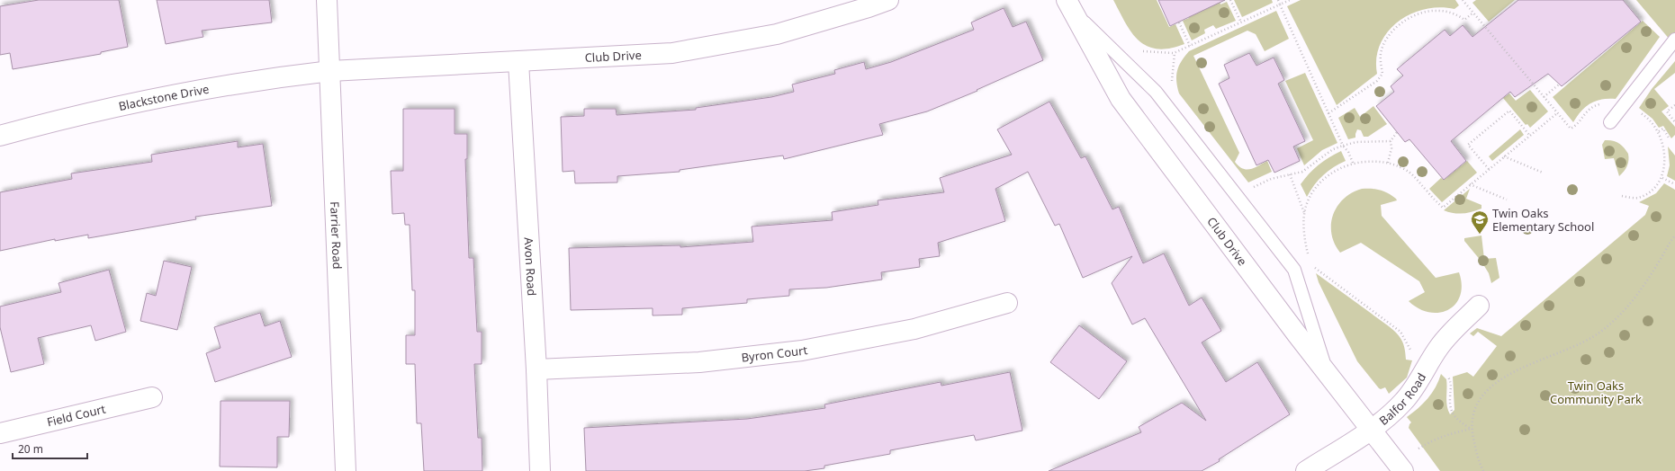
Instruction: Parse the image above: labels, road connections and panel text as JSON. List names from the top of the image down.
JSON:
{
  "streets": {
    "street": [
      "Club Drive",
      "Blackstone Drive",
      "Farrier Road",
      "Avon Road",
      "Byron Court",
      "Balfor Road",
      "Field Court"
    ]
  },
  "crossings": [
    ["Club Drive", "Blackstone Drive"],
    ["Club Drive", "Farrier Road"],
    ["Club Drive", "Avon Road"],
    ["Club Drive", "Balfor Road"],
    ["Blackstone Drive", "Farrier Road"],
    ["Avon Road", "Byron Court"]
  ],
  "parks": ["Twin Oaks Community Park"],
  "places": {
    "school or university": ["Twin Oaks Elementary School"]
  },
  "scale_bar": "20 m"
}
